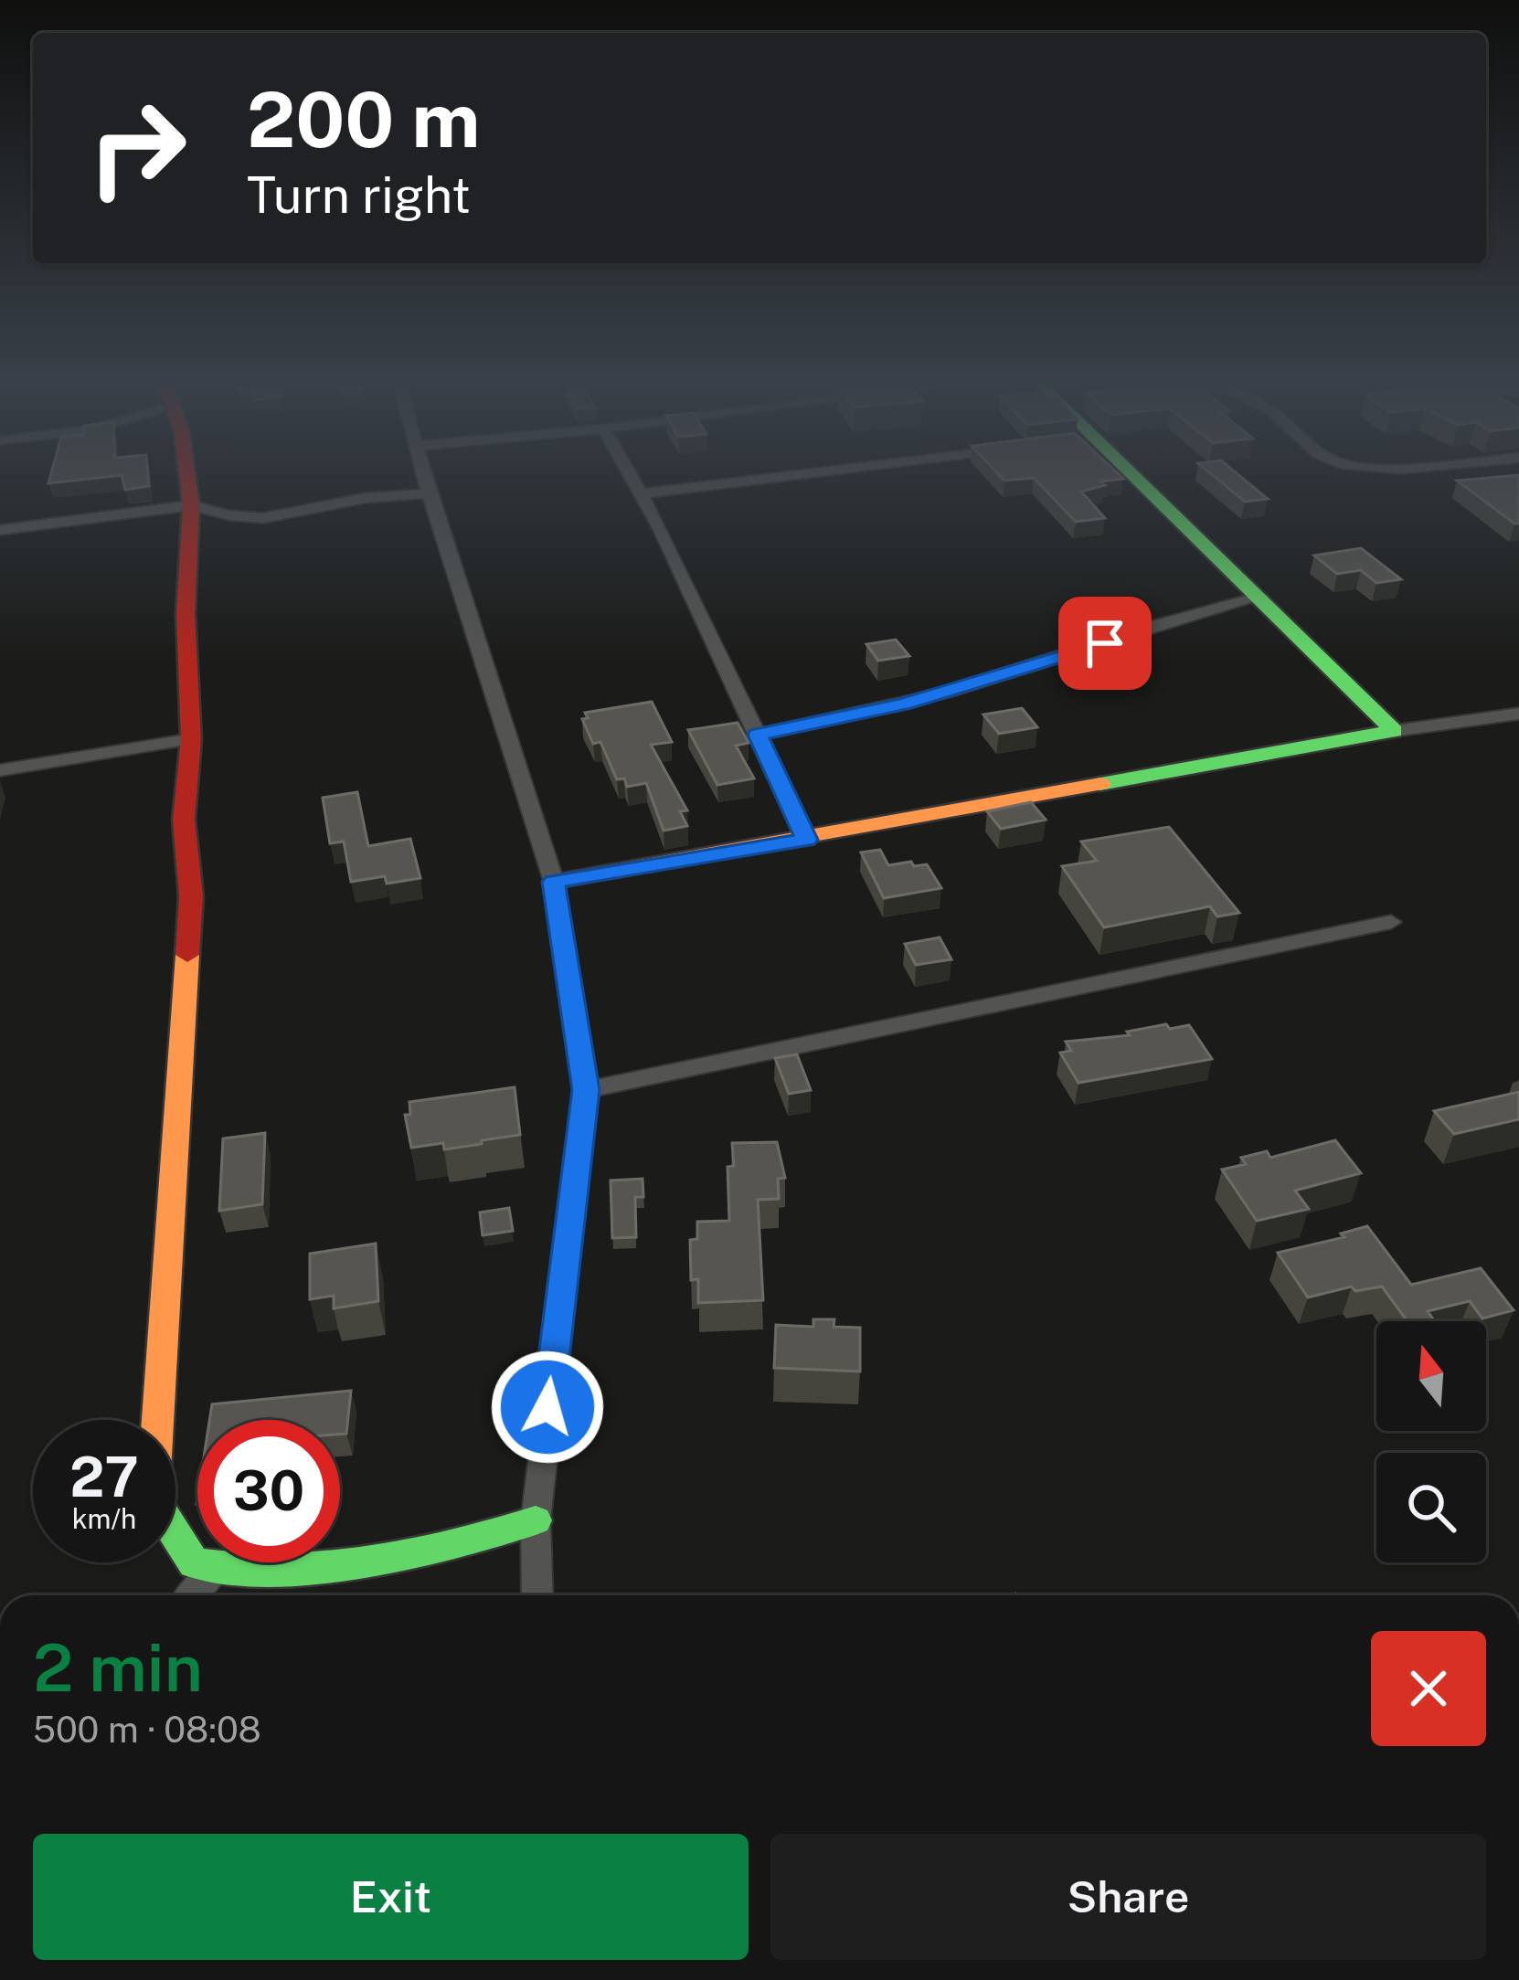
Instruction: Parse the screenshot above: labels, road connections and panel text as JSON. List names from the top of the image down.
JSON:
{
  "north": "top",
  "page": {
    "turn": ["200 m", "Turn right"],
    "speed": "27 km/h",
    "limit": "30",
    "heading": ["2 min", "500 m · 08:08"],
    "buttons": ["Exit", "Share"]
  }
}
